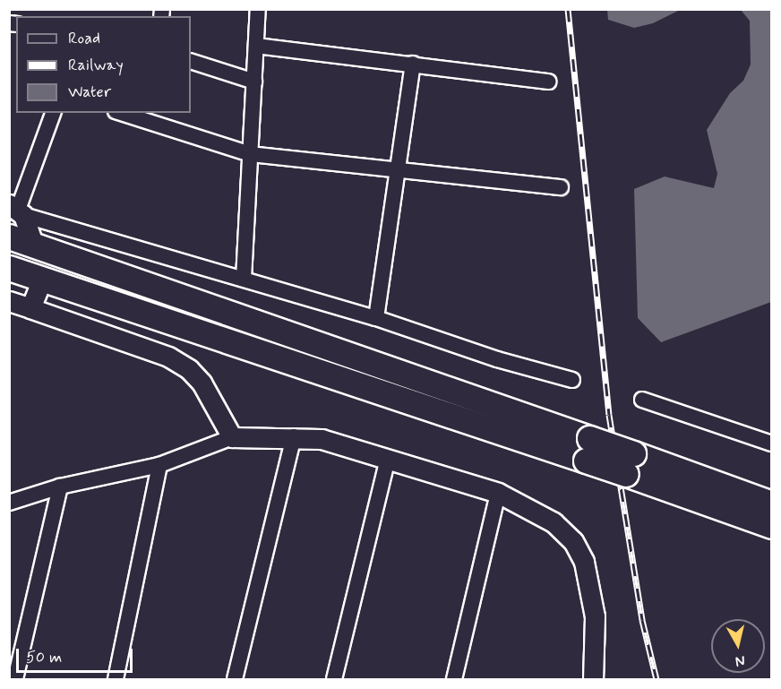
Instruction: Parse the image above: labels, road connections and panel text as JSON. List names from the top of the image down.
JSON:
{
  "legend": ["Road", "Railway", "Water"],
  "scale_bar": "50 m",
  "north": "bottom"
}
